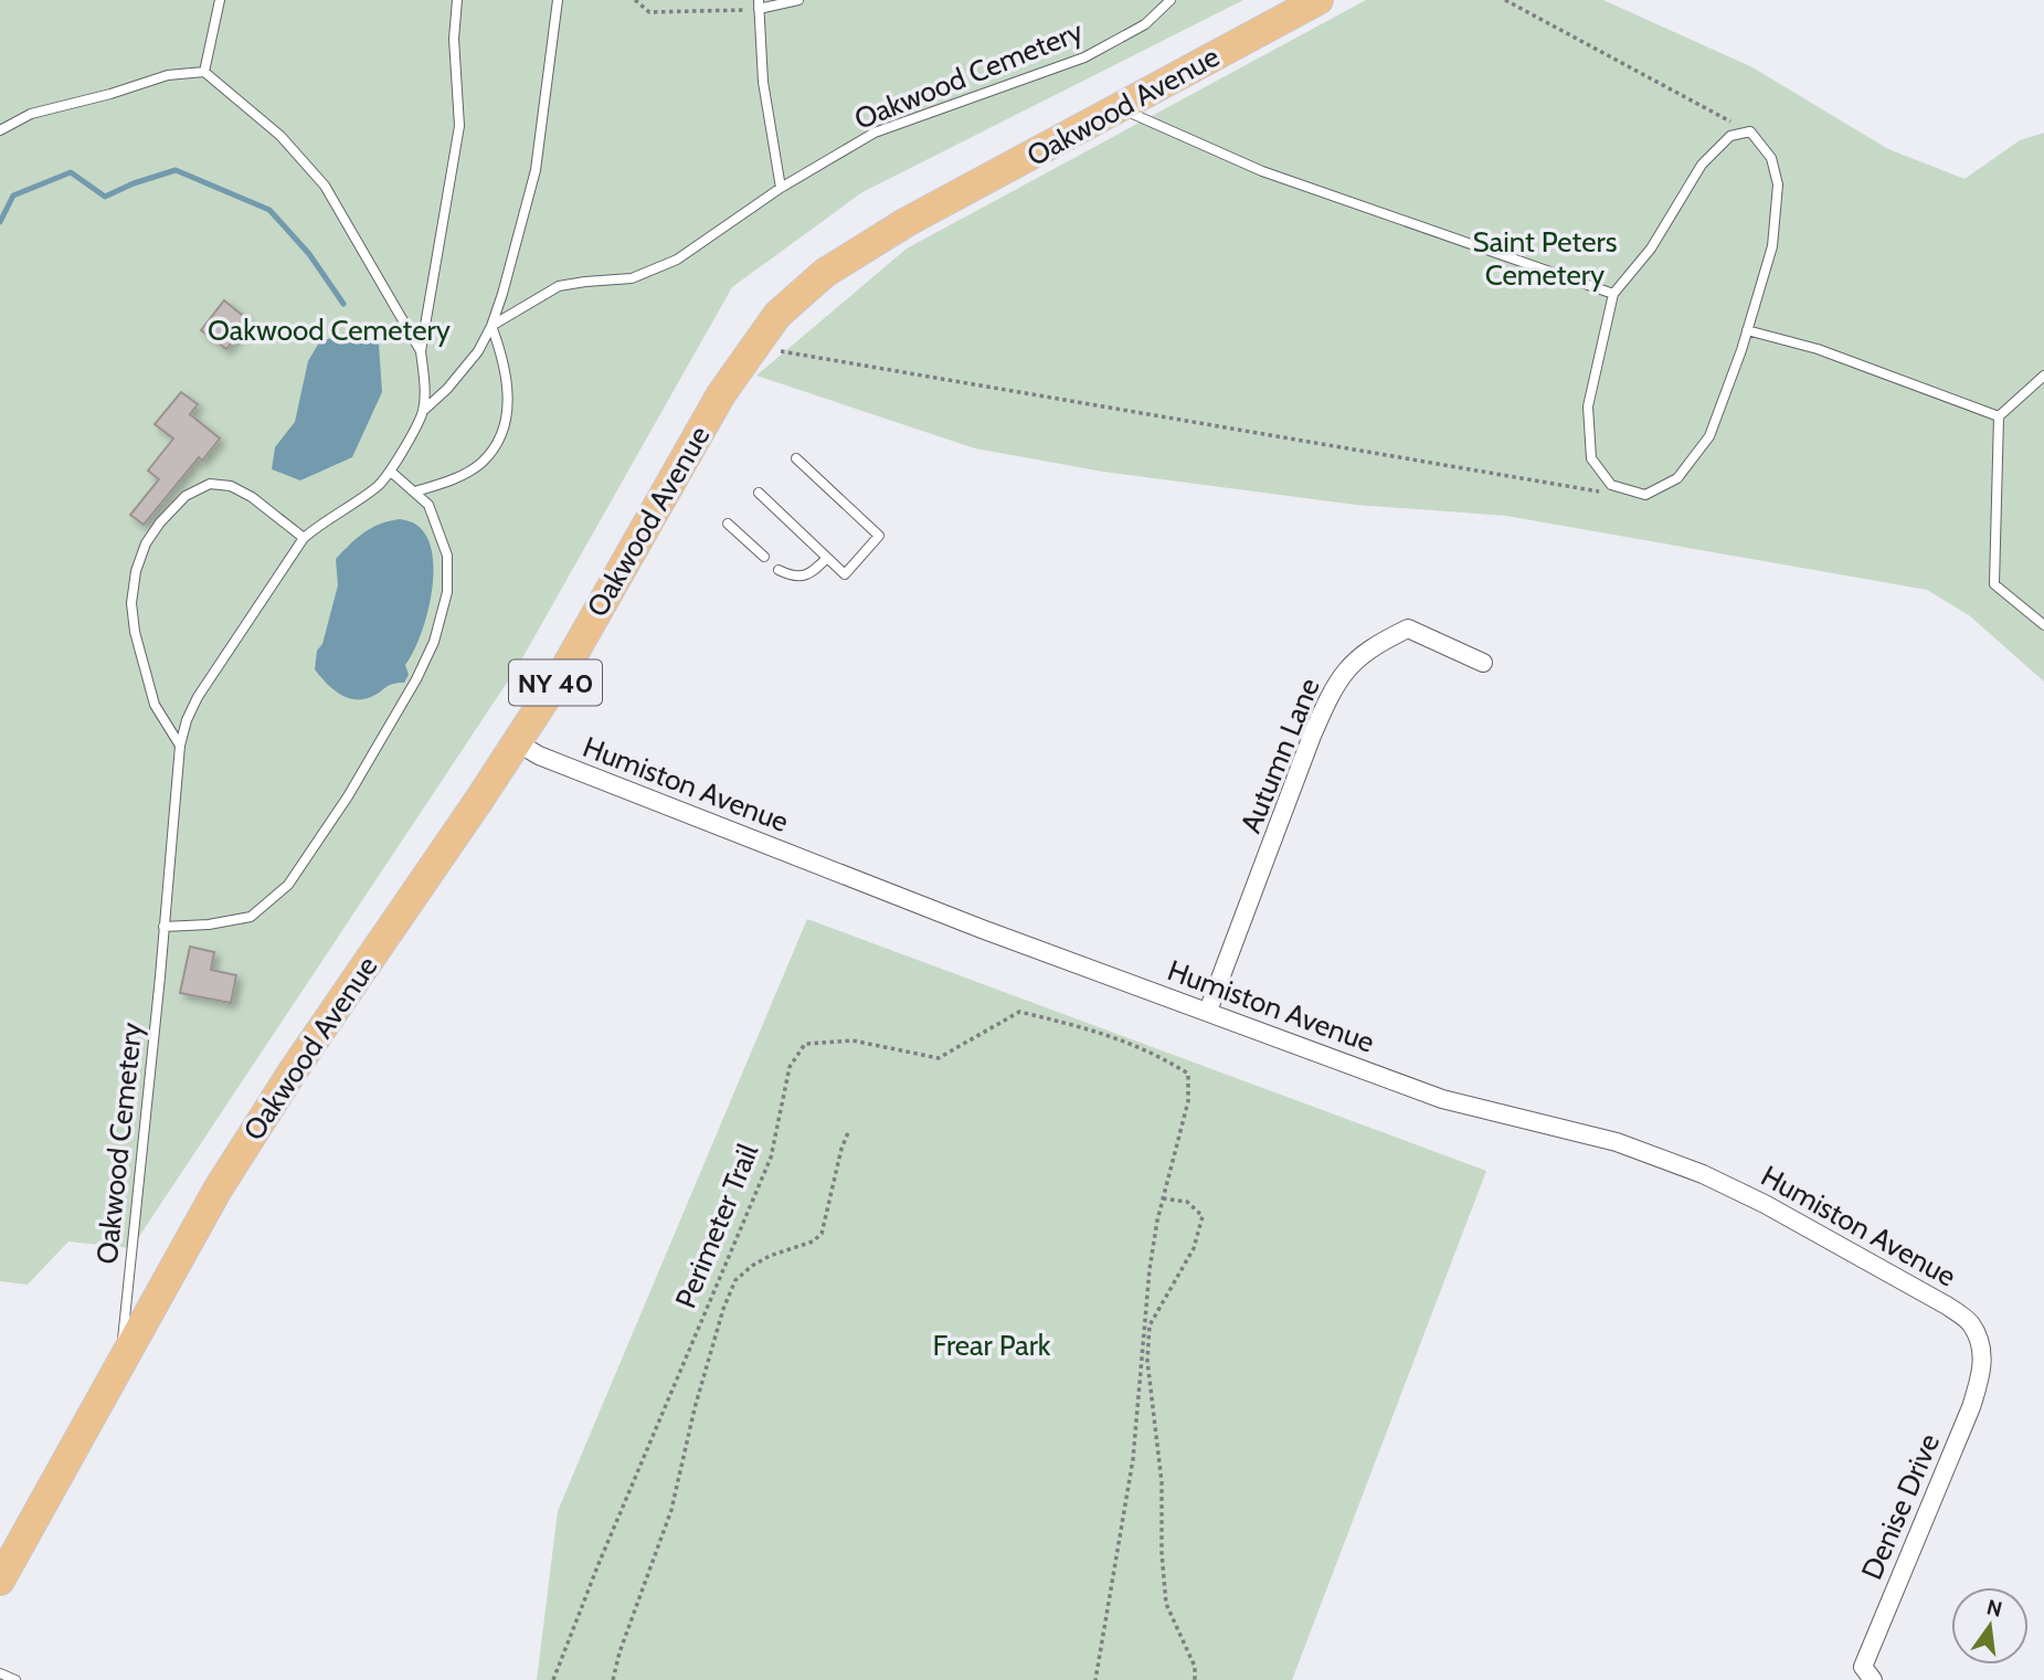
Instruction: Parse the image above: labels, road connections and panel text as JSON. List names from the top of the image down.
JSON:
{
  "streets": {
    "main road": ["Oakwood Avenue", "NY 40"],
    "street": ["Autumn Lane", "Humiston Avenue", "Denise Drive"],
    "lane": ["Oakwood Cemetery"],
    "path": ["Perimeter Trail"]
  },
  "crossings": [
    ["Oakwood Cemetery", "Oakwood Avenue"],
    ["Oakwood Avenue", "Humiston Avenue"],
    ["Autumn Lane", "Humiston Avenue"],
    ["Humiston Avenue", "Denise Drive"]
  ],
  "parks": ["Saint Peters Cemetery", "Oakwood Cemetery", "Frear Park"],
  "north": "top"
}
